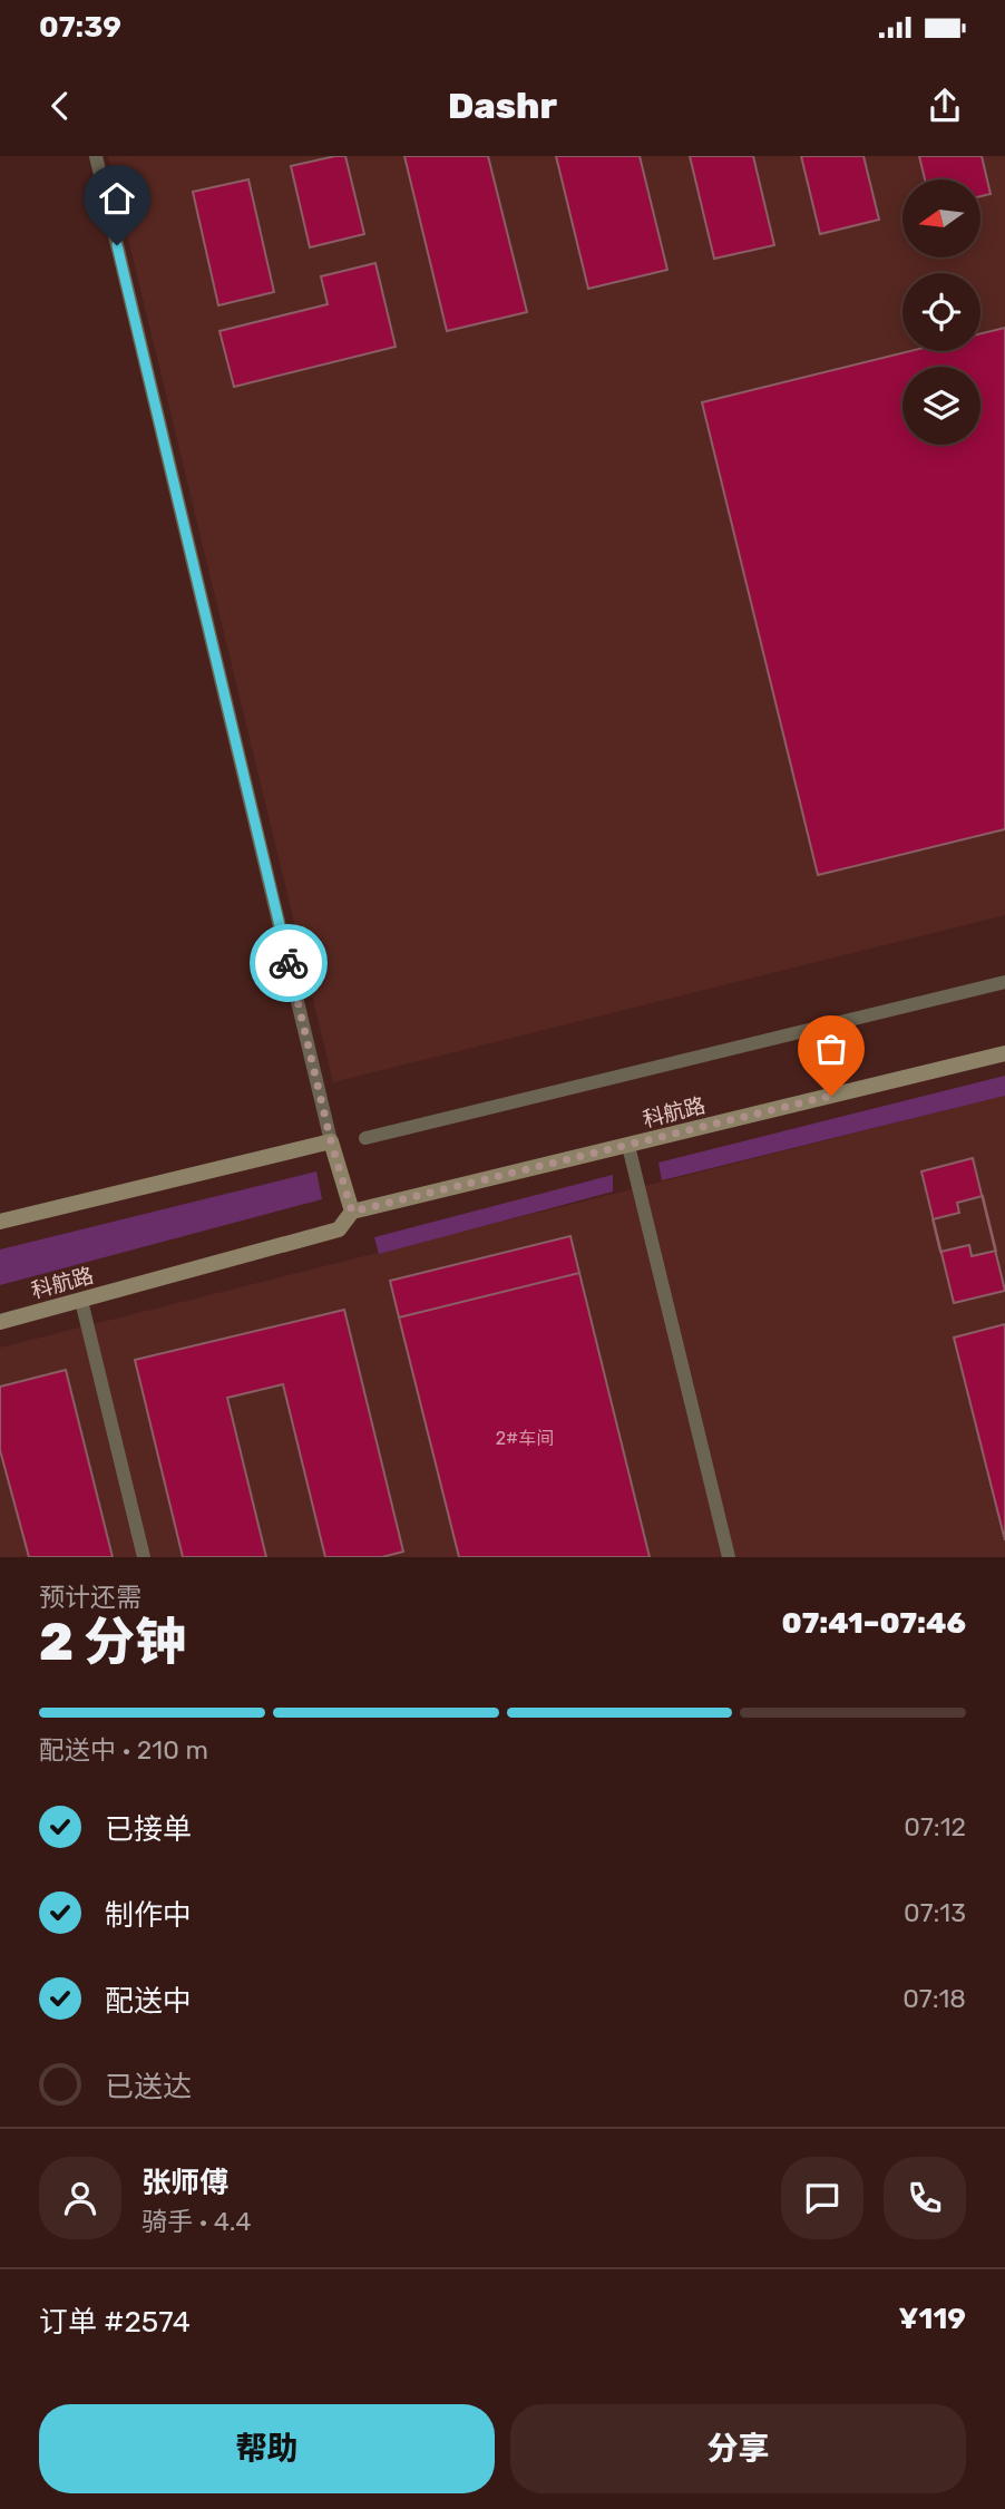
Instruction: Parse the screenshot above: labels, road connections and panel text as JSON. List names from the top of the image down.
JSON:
{
  "streets": {
    "main road": ["科航路"]
  },
  "house_numbers": ["2#车间"],
  "north": "left",
  "page": {
    "status": "07:39",
    "header": "Dashr",
    "heading": ["2 分钟", "预计还需", "07:41–07:46"],
    "panel": [
      "张师傅",
      "骑手 · 4.4",
      "订单 #2574",
      "¥119"
    ],
    "bar": "配送中 · 210 m",
    "list": [
      ["已接单", "07:12"],
      ["制作中", "07:13"],
      ["配送中", "07:18"],
      "已送达"
    ],
    "buttons": ["帮助", "分享"]
  }
}
